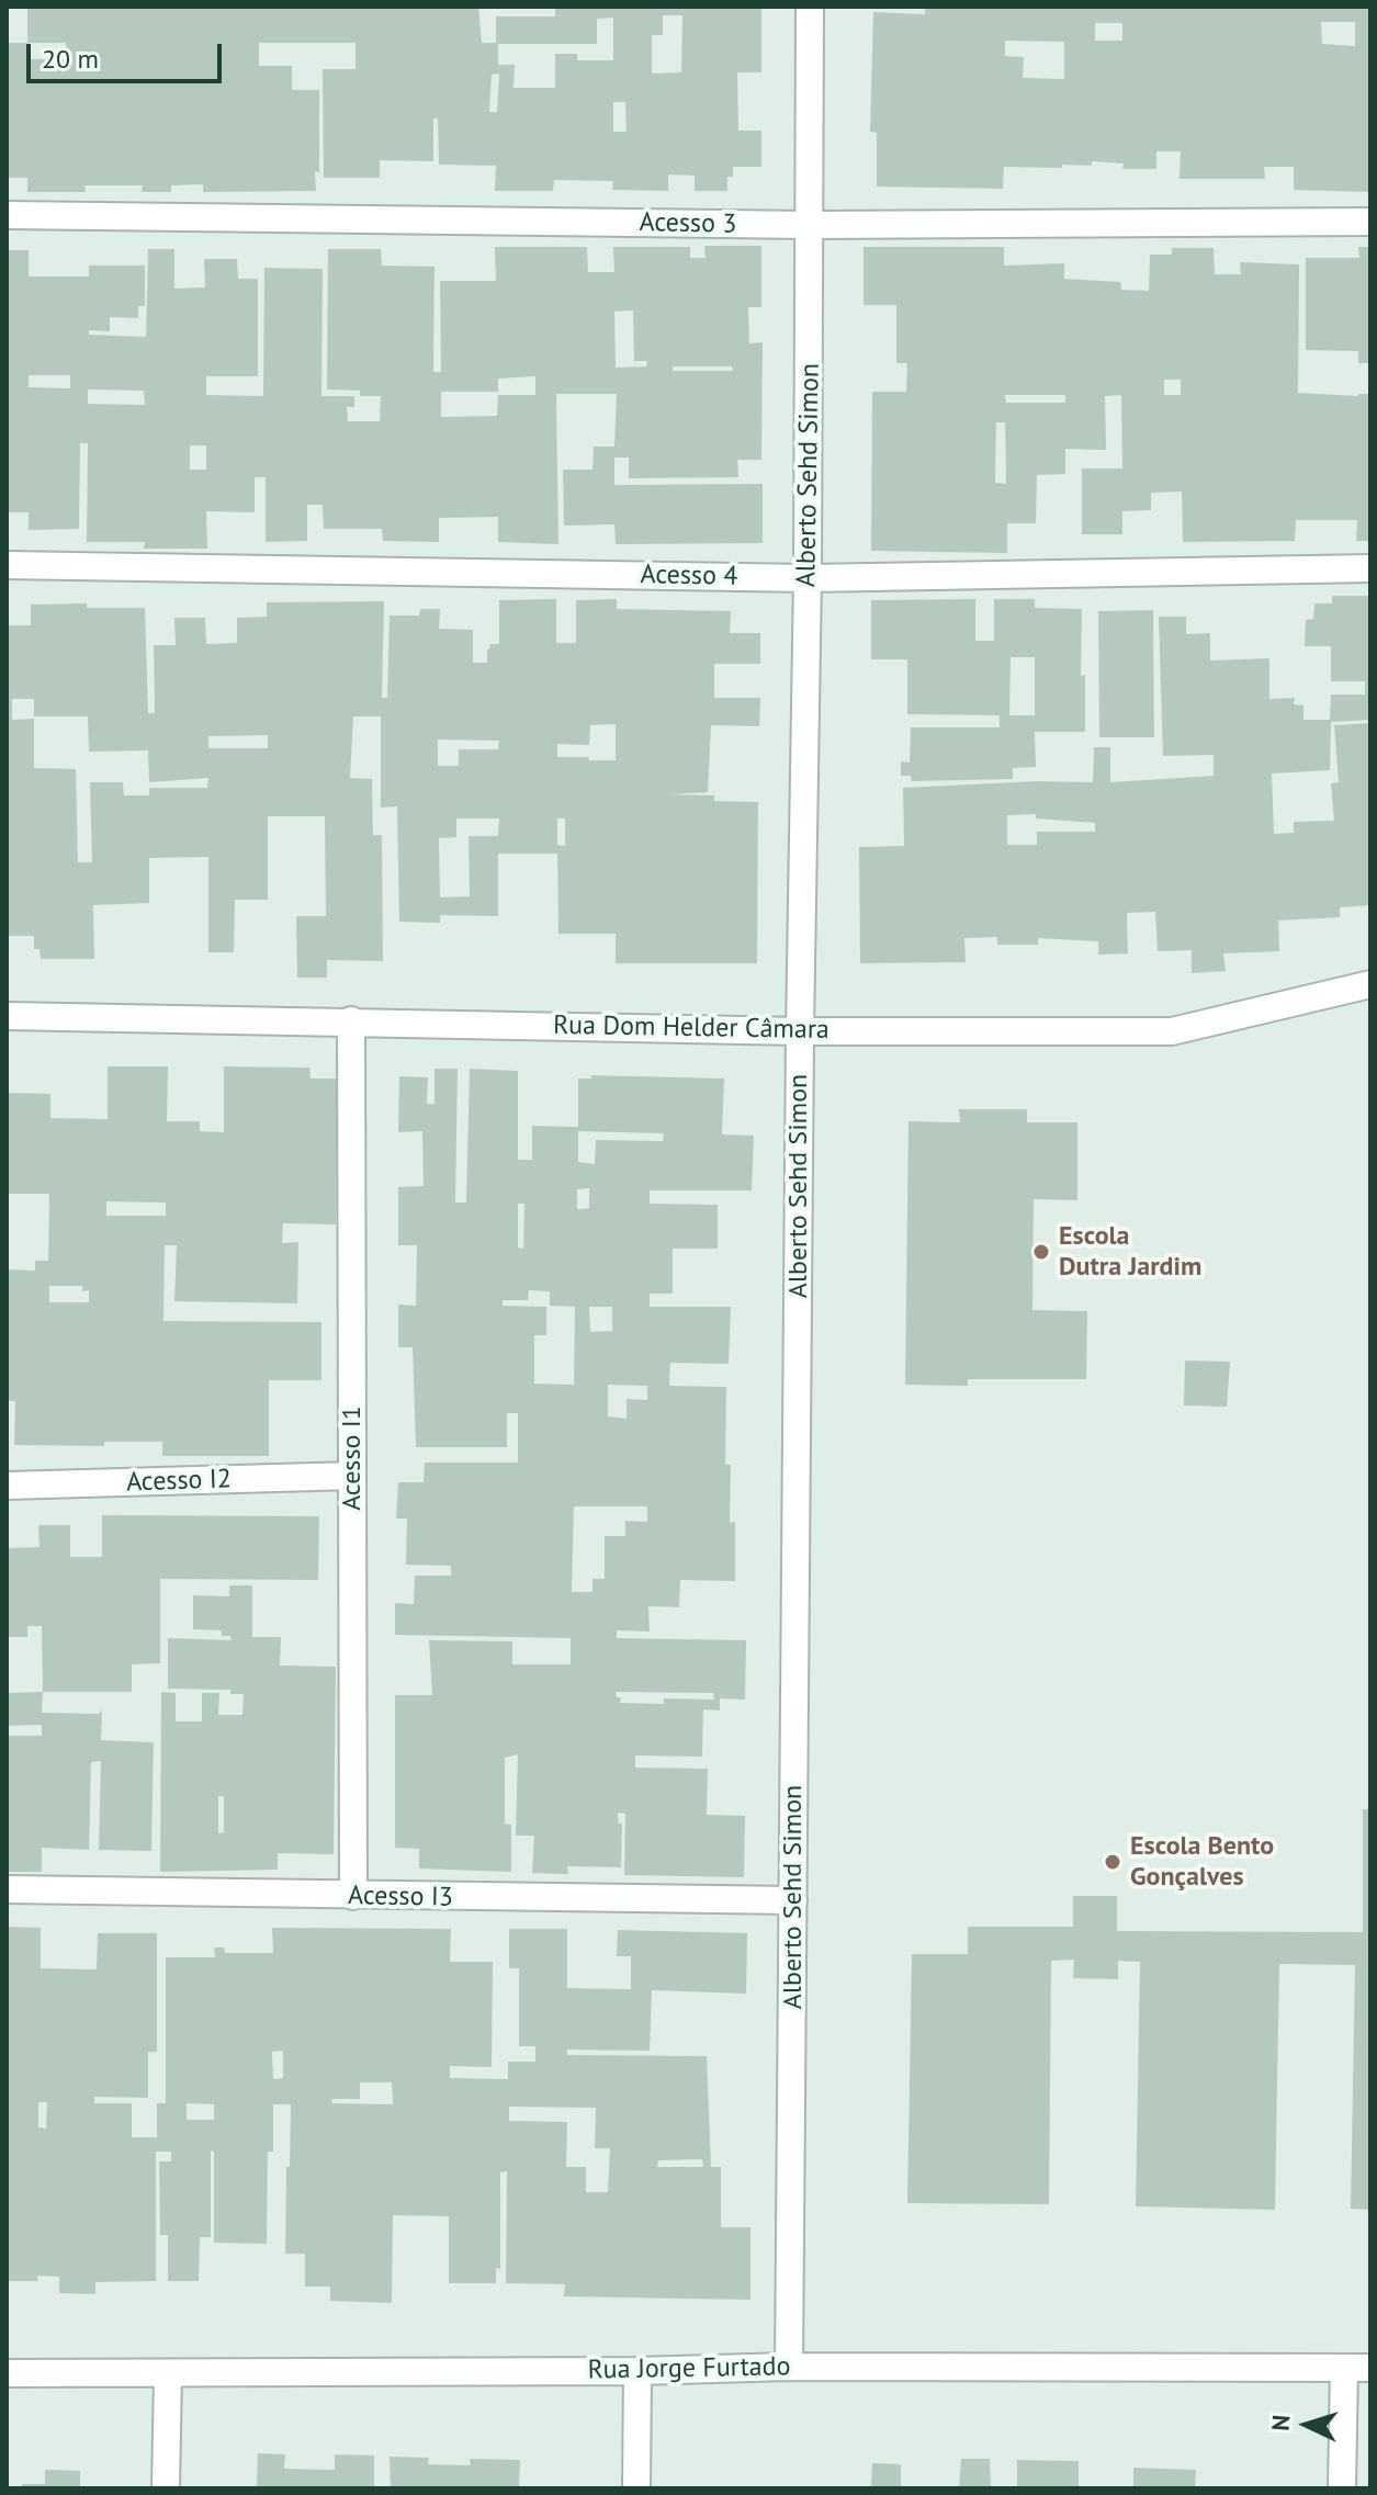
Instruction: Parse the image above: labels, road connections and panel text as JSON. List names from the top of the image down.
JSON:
{
  "streets": {
    "street": [
      "Acesso 3",
      "Alberto Sehd Simon",
      "Acesso 4",
      "Rua Dom Helder Câmara",
      "Acesso I1",
      "Acesso I2",
      "Acesso I3",
      "Rua Jorge Furtado"
    ]
  },
  "crossings": [
    ["Acesso 3", "Alberto Sehd Simon"],
    ["Alberto Sehd Simon", "Acesso 4"],
    ["Alberto Sehd Simon", "Rua Dom Helder Câmara"],
    ["Alberto Sehd Simon", "Acesso I3"],
    ["Alberto Sehd Simon", "Rua Jorge Furtado"],
    ["Rua Dom Helder Câmara", "Acesso I1"],
    ["Acesso I1", "Acesso I2"],
    ["Acesso I1", "Acesso I3"]
  ],
  "places": ["Escola Dutra Jardim", "Escola Bento Gonçalves"],
  "scale_bar": "20 m",
  "north": "left"
}
